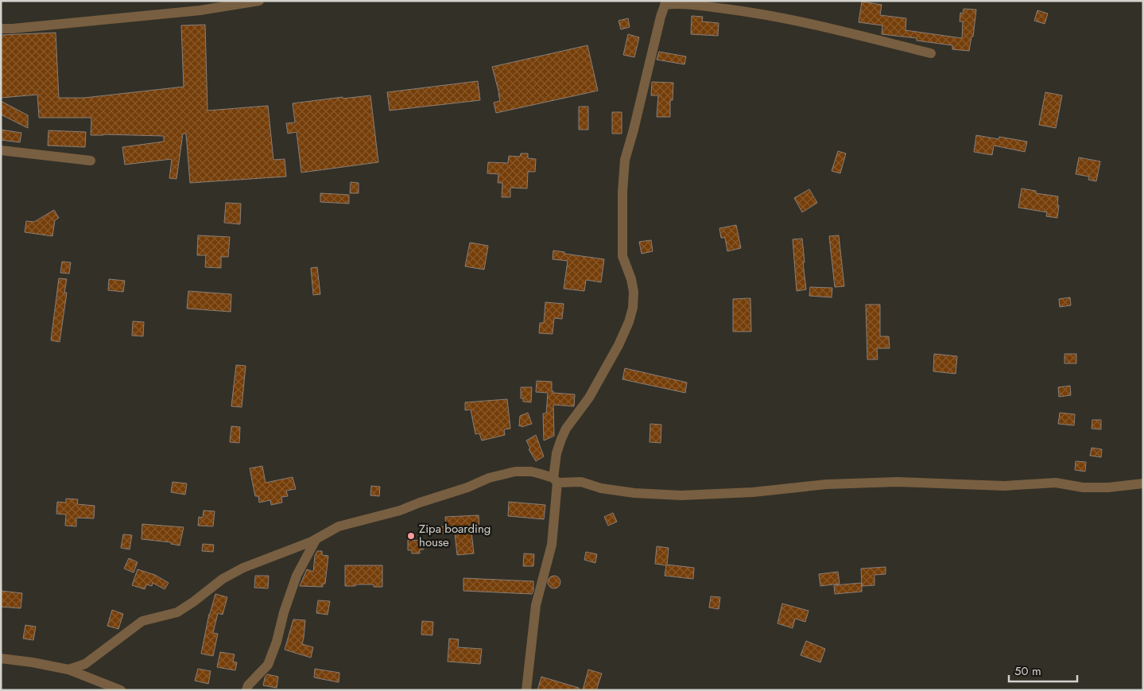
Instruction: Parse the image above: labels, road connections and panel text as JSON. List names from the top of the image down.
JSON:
{
  "places": ["Zipa boarding house"],
  "scale_bar": "50 m"
}
